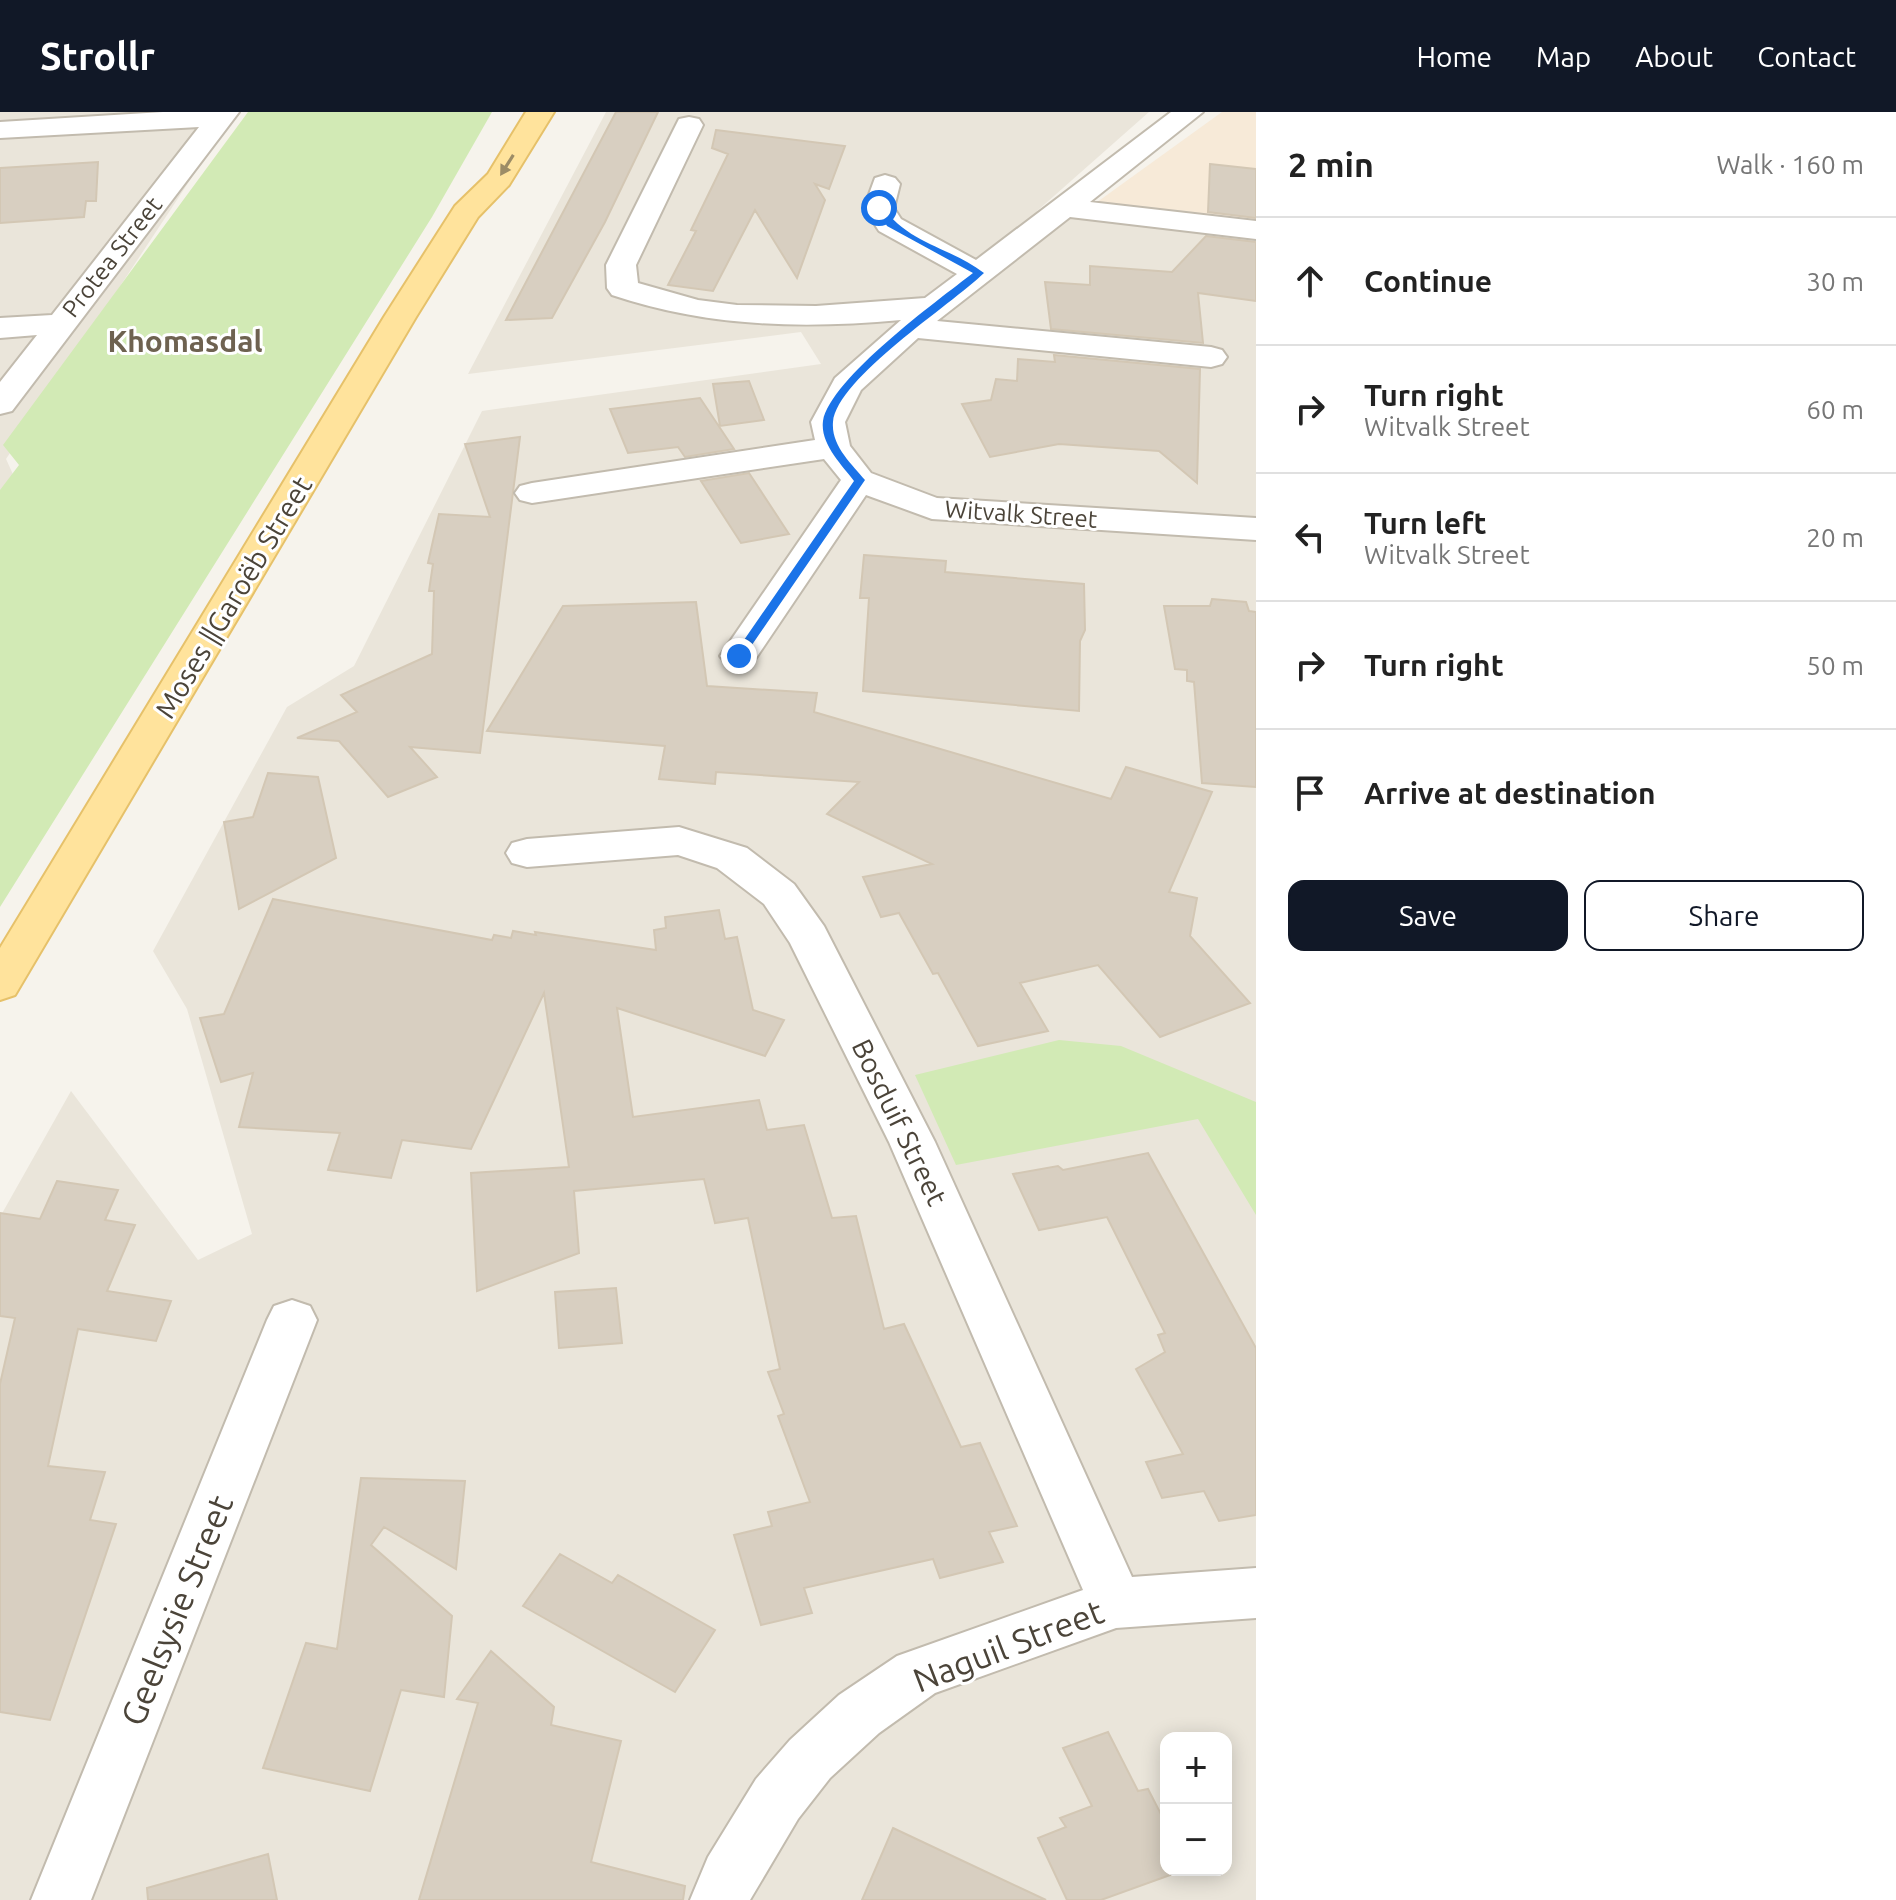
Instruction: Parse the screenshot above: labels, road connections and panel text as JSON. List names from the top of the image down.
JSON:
{
  "streets": {
    "main road": ["Moses ǁGaroëb Street"],
    "street": [
      "Protea Street",
      "Witvalk Street",
      "Bosduif Street",
      "Geelsysie Street",
      "Naguil Street"
    ]
  },
  "crossings": [
    ["Bosduif Street", "Naguil Street"]
  ],
  "districts": ["Khomasdal"],
  "page": {
    "header": "Strollr",
    "nav": [
      "Home",
      "Map",
      "About",
      "Contact"
    ],
    "heading": ["2 min", "Walk · 160 m"],
    "list": [
      ["Continue", "30 m"],
      ["Turn right", "Witvalk Street", "60 m"],
      ["Turn left", "Witvalk Street", "20 m"],
      ["Turn right", "50 m"],
      "Arrive at destination"
    ],
    "buttons": ["Save", "Share"],
    "map_buttons": ["+", "−"]
  }
}
